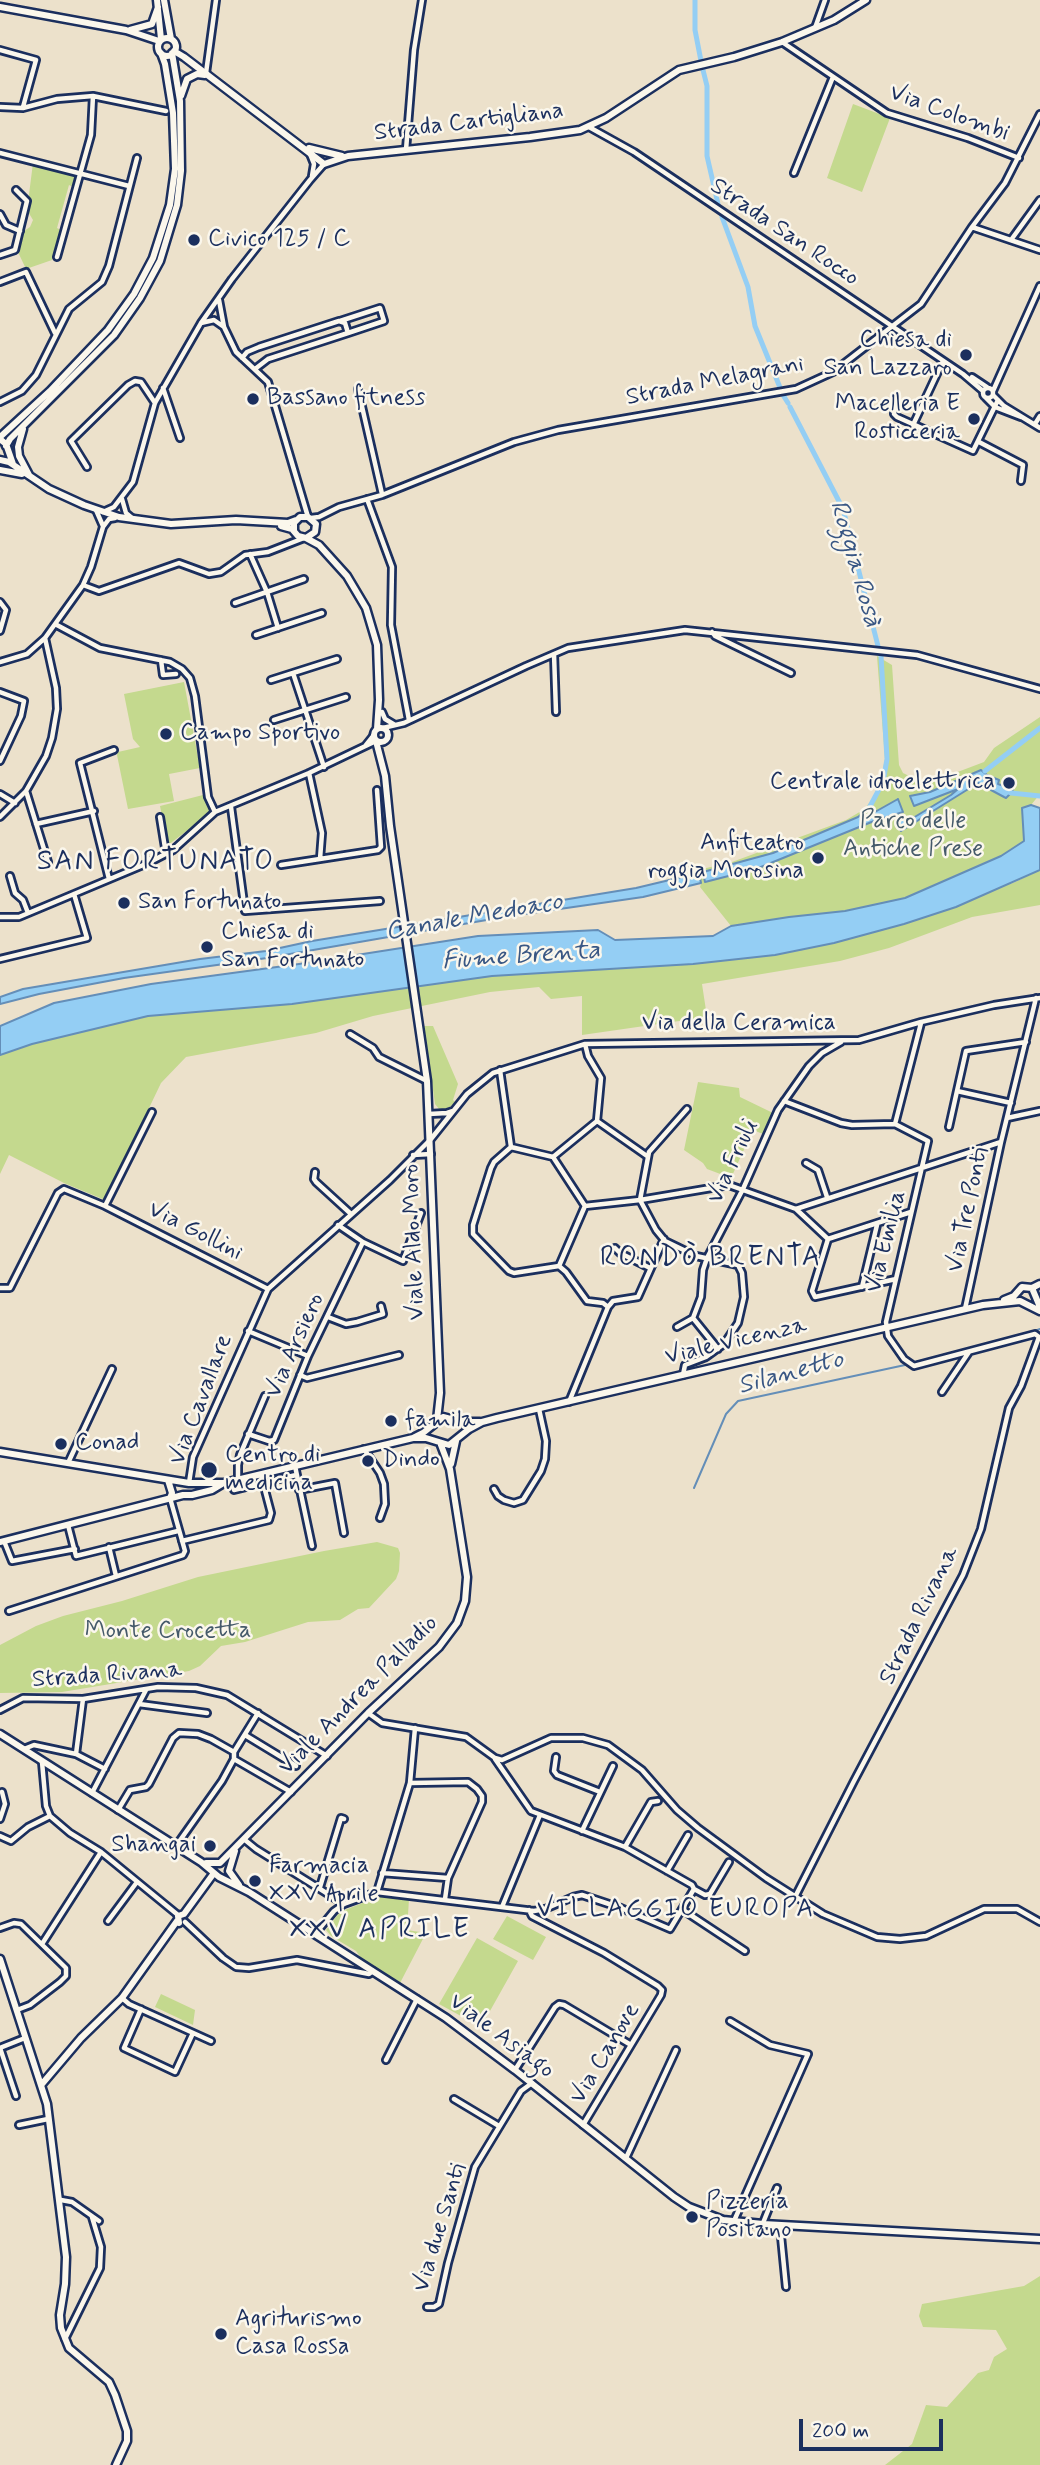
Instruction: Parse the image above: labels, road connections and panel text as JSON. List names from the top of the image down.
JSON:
{
  "streets": {
    "main road": [
      "Strada Cartigliana",
      "Viale Aldo Moro",
      "Viale Vicenza",
      "Viale Andrea Palladio",
      "Viale Asiago"
    ],
    "street": [
      "Via Colombi",
      "Strada San Rocco",
      "Strada Melagrani",
      "Via della Ceramica",
      "Via Friuli",
      "Via Tre Ponti",
      "Via Gollini",
      "Via Emilia",
      "Via Arsiero",
      "Via Cavallare",
      "Strada Rivana",
      "Via Canove",
      "Via due Santi"
    ]
  },
  "crossings": [
    ["Via Colombi", "Strada Cartigliana"],
    ["Via Colombi", "Strada Melagrani"],
    ["Strada Cartigliana", "Strada San Rocco"],
    ["Strada San Rocco", "Strada Melagrani"],
    ["Via della Ceramica", "Via Friuli"],
    ["Via della Ceramica", "Via Tre Ponti"],
    ["Via della Ceramica", "Viale Aldo Moro"],
    ["Via della Ceramica", "Via Cavallare"],
    ["Via Tre Ponti", "Viale Vicenza"],
    ["Via Gollini", "Via Cavallare"],
    ["Viale Aldo Moro", "Viale Vicenza"],
    ["Viale Aldo Moro", "Via Cavallare"],
    ["Viale Aldo Moro", "Viale Andrea Palladio"],
    ["Via Emilia", "Viale Vicenza"],
    ["Viale Vicenza", "Via Cavallare"],
    ["Viale Vicenza", "Viale Andrea Palladio"],
    ["Via Arsiero", "Via Cavallare"],
    ["Strada Rivana", "Viale Andrea Palladio"],
    ["Viale Andrea Palladio", "Viale Asiago"],
    ["Viale Asiago", "Via Canove"],
    ["Viale Asiago", "Via due Santi"]
  ],
  "districts": [
    "SAN FORTUNATO",
    "RONDÒ BRENTA",
    "VILLAGGIO EUROPA",
    "XXV APRILE"
  ],
  "water": [
    "Roggia Rosà",
    "Canale Medoaco",
    "Fiume Brenta",
    "Silanetto"
  ],
  "parks": ["Parco delle Antiche Prese", "Monte Crocetta"],
  "places": [
    "Civico 125 / C",
    "Chiesa di San Lazzaro",
    "Bassano fitness",
    "Macelleria E Rosticceria",
    "Campo Sportivo",
    "Centrale idroelettrica",
    "Anfiteatro roggia Morosina",
    "San Fortunato",
    "Chiesa di San Fortunato",
    "famila",
    "Conad",
    "Dindo",
    "Centro di medicina",
    "Shangai",
    "Farmacia XXV Aprile",
    "Pizzeria Positano",
    "Agriturismo Casa Rossa"
  ],
  "scale_bar": "200 m"
}
